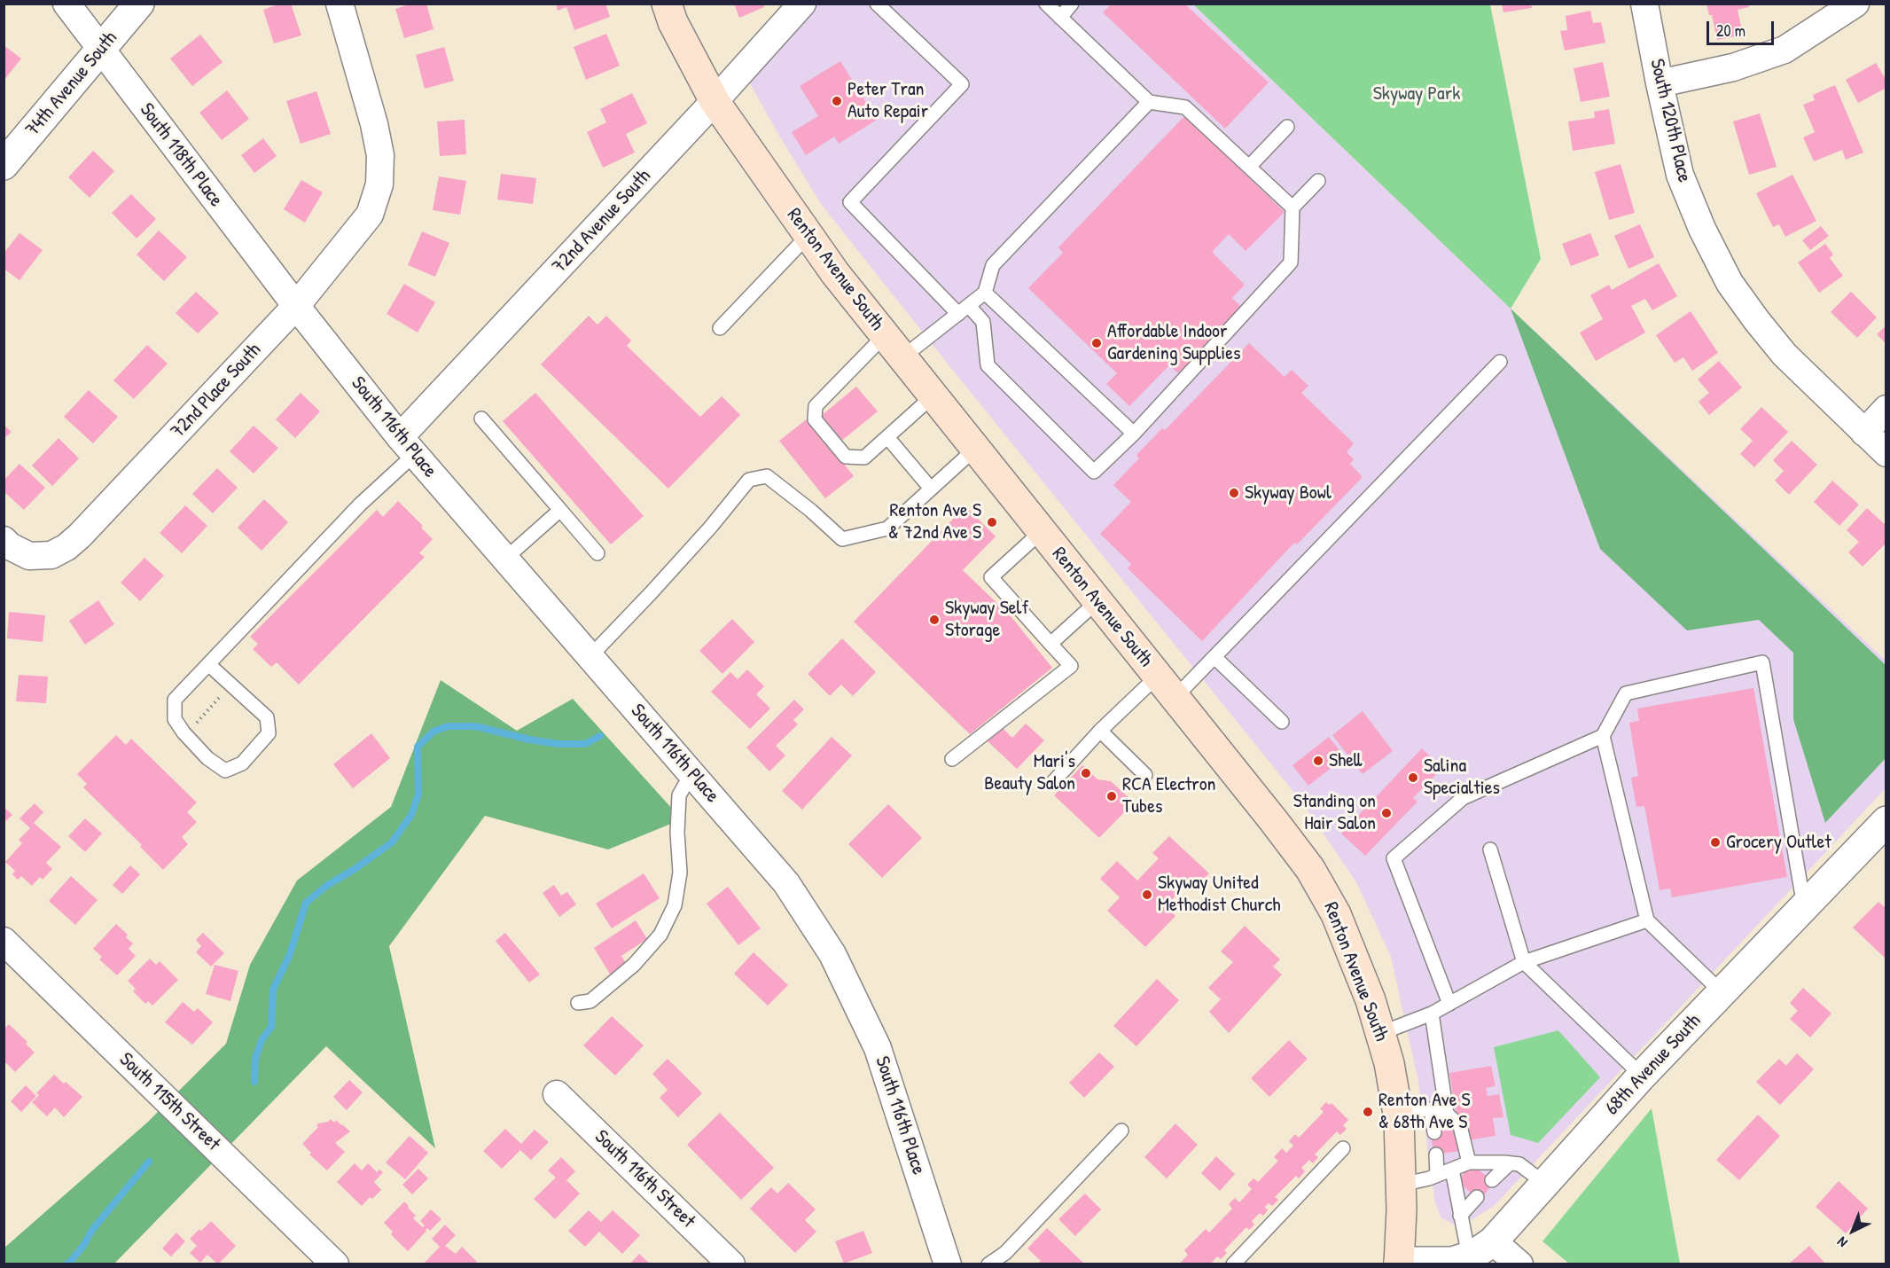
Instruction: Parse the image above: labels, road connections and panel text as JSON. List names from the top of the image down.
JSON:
{
  "streets": {
    "main road": ["Renton Avenue South"],
    "street": [
      "74th Avenue South",
      "South 120th Place",
      "South 118th Place",
      "72nd Avenue South",
      "72nd Place South",
      "South 116th Place",
      "68th Avenue South",
      "South 115th Street",
      "South 116th Street"
    ]
  },
  "crossings": [
    ["74th Avenue South", "South 118th Place"],
    ["South 118th Place", "72nd Place South"],
    ["South 118th Place", "South 116th Place"],
    ["72nd Avenue South", "Renton Avenue South"],
    ["72nd Avenue South", "South 116th Place"],
    ["Renton Avenue South", "68th Avenue South"],
    ["72nd Place South", "South 116th Place"]
  ],
  "parks": ["Skyway Park"],
  "places": [
    "Peter Tran Auto Repair",
    "Affordable Indoor Gardening Supplies",
    "Skyway Bowl",
    "Renton Ave S & 72nd Ave S",
    "Skyway Self Storage",
    "Shell",
    "Mari's Beauty Salon",
    "Salina Specialties",
    "RCA Electron Tubes",
    "Standing on Hair Salon",
    "Grocery Outlet",
    "Skyway United Methodist Church",
    "Renton Ave S & 68th Ave S"
  ],
  "scale_bar": "20 m",
  "north": "bottom left"
}
